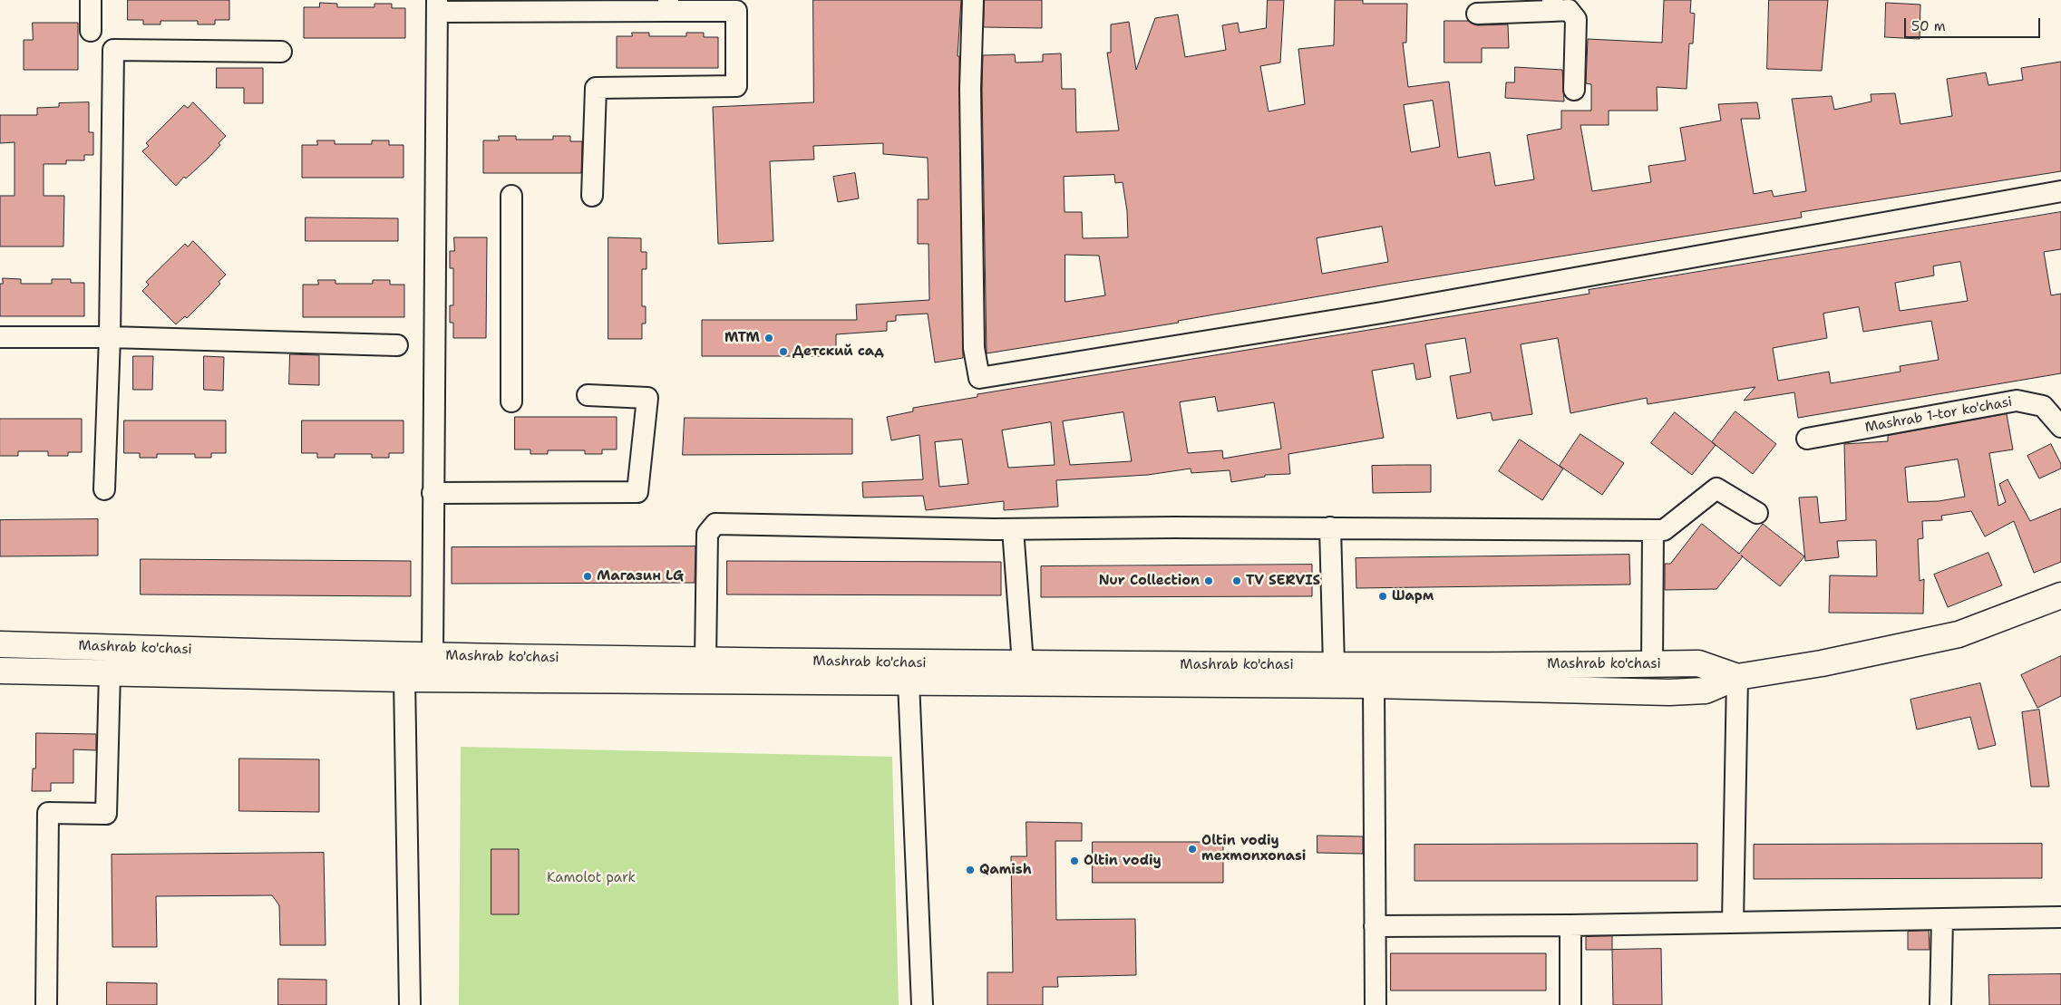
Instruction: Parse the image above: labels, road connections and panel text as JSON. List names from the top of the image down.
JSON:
{
  "streets": {
    "main road": ["Mashrab ko'chasi"],
    "street": ["Mashrab 1-tor ko'chasi"]
  },
  "parks": ["Kamolot park"],
  "places": [
    "MTM",
    "Детский сад",
    "Магазин LG",
    "Nur Collection",
    "TV SERVIS",
    "Шарм",
    "Oltin vodiy mexmonxonasi",
    "Oltin vodiy",
    "Qamish"
  ],
  "scale_bar": "50 m"
}
